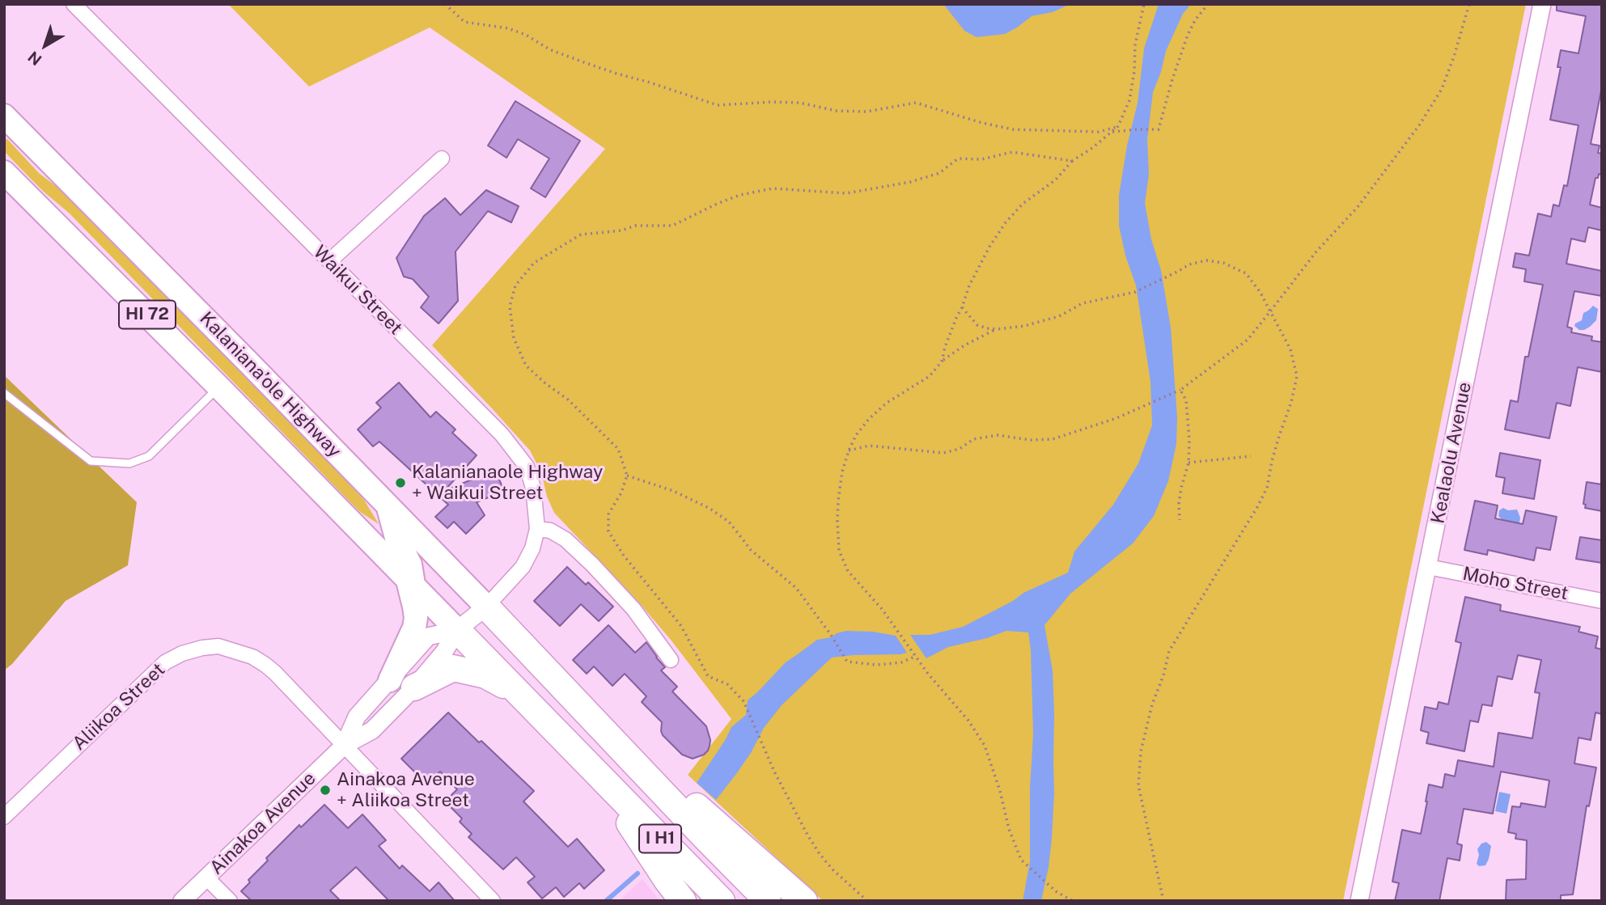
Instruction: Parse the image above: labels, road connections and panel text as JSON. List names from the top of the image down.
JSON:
{
  "streets": {
    "highway": ["HI 72", "Kalaniana’ole Highway", "I H1"],
    "street": [
      "Waikui Street",
      "Kealaolu Avenue",
      "Moho Street",
      "Aliikoa Street",
      "Ainakoa Avenue"
    ]
  },
  "crossings": [
    ["Waikui Street", "Kalaniana’ole Highway"],
    ["Waikui Street", "Ainakoa Avenue"],
    ["Waikui Street", "I H1"],
    ["Kalaniana’ole Highway", "Ainakoa Avenue"],
    ["Kalaniana’ole Highway", "I H1"],
    ["Kealaolu Avenue", "Moho Street"],
    ["Aliikoa Street", "Ainakoa Avenue"],
    ["Ainakoa Avenue", "I H1"]
  ],
  "places": ["Kalanianaole Highway + Waikui Street", "Ainakoa Avenue + Aliikoa Street"],
  "north": "bottom left"
}
